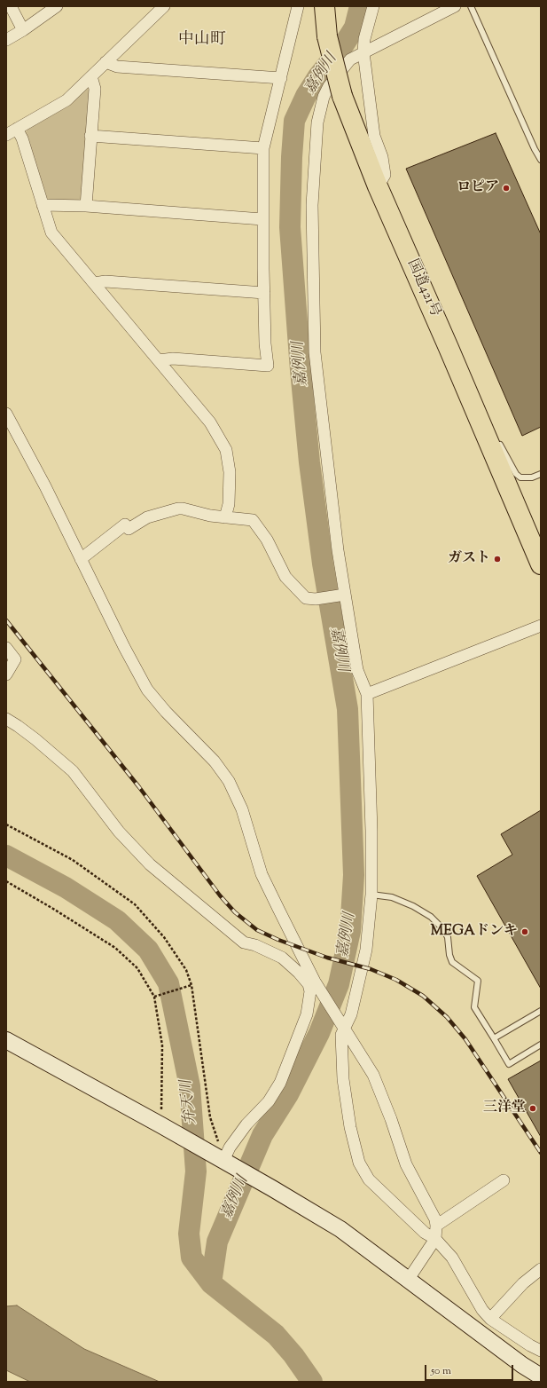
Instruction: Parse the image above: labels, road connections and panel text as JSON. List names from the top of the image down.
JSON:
{
  "streets": {
    "highway": ["国道421号"]
  },
  "districts": ["中山町"],
  "water": ["嘉例川", "弁天川"],
  "places": [
    "ロピア",
    "ガスト",
    "MEGAドンキ",
    "三洋堂"
  ],
  "scale_bar": "50 m"
}
